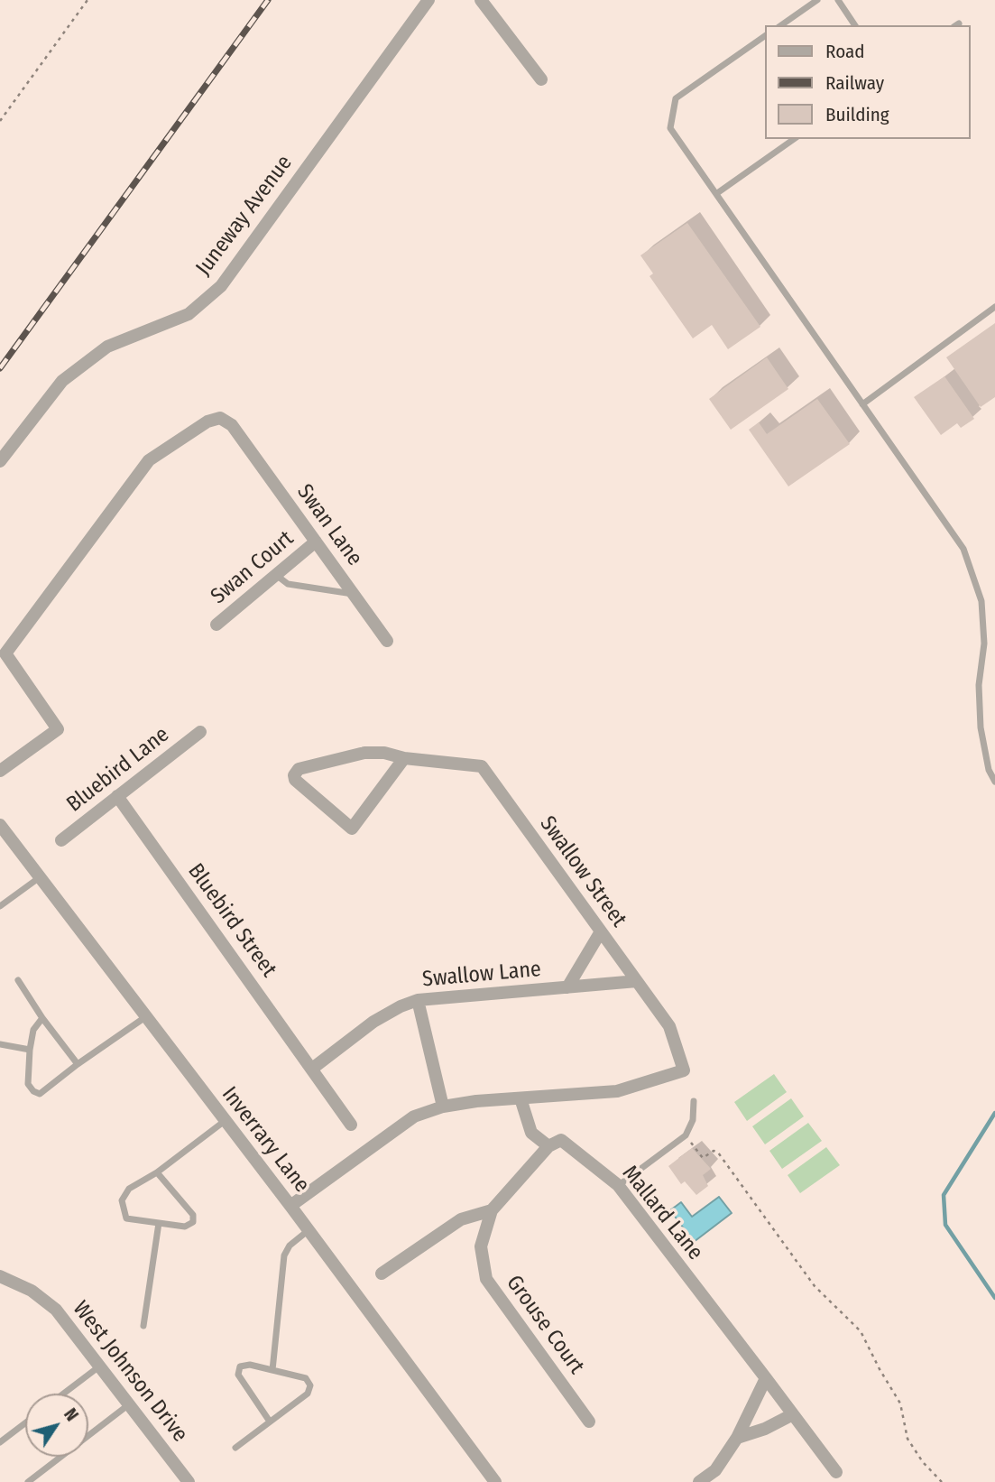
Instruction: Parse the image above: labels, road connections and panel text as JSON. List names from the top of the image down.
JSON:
{
  "streets": {
    "street": [
      "Juneway Avenue",
      "Swan Lane",
      "Swan Court",
      "Bluebird Lane",
      "Swallow Street",
      "Bluebird Street",
      "Swallow Lane",
      "Inverrary Lane",
      "Mallard Lane",
      "Grouse Court",
      "West Johnson Drive"
    ]
  },
  "crossings": [
    ["Swan Lane", "Swan Court"],
    ["Bluebird Lane", "Bluebird Street"],
    ["Swallow Street", "Swallow Lane"],
    ["Bluebird Street", "Swallow Lane"]
  ],
  "legend": ["Road", "Railway", "Building"],
  "north": "top right"
}
